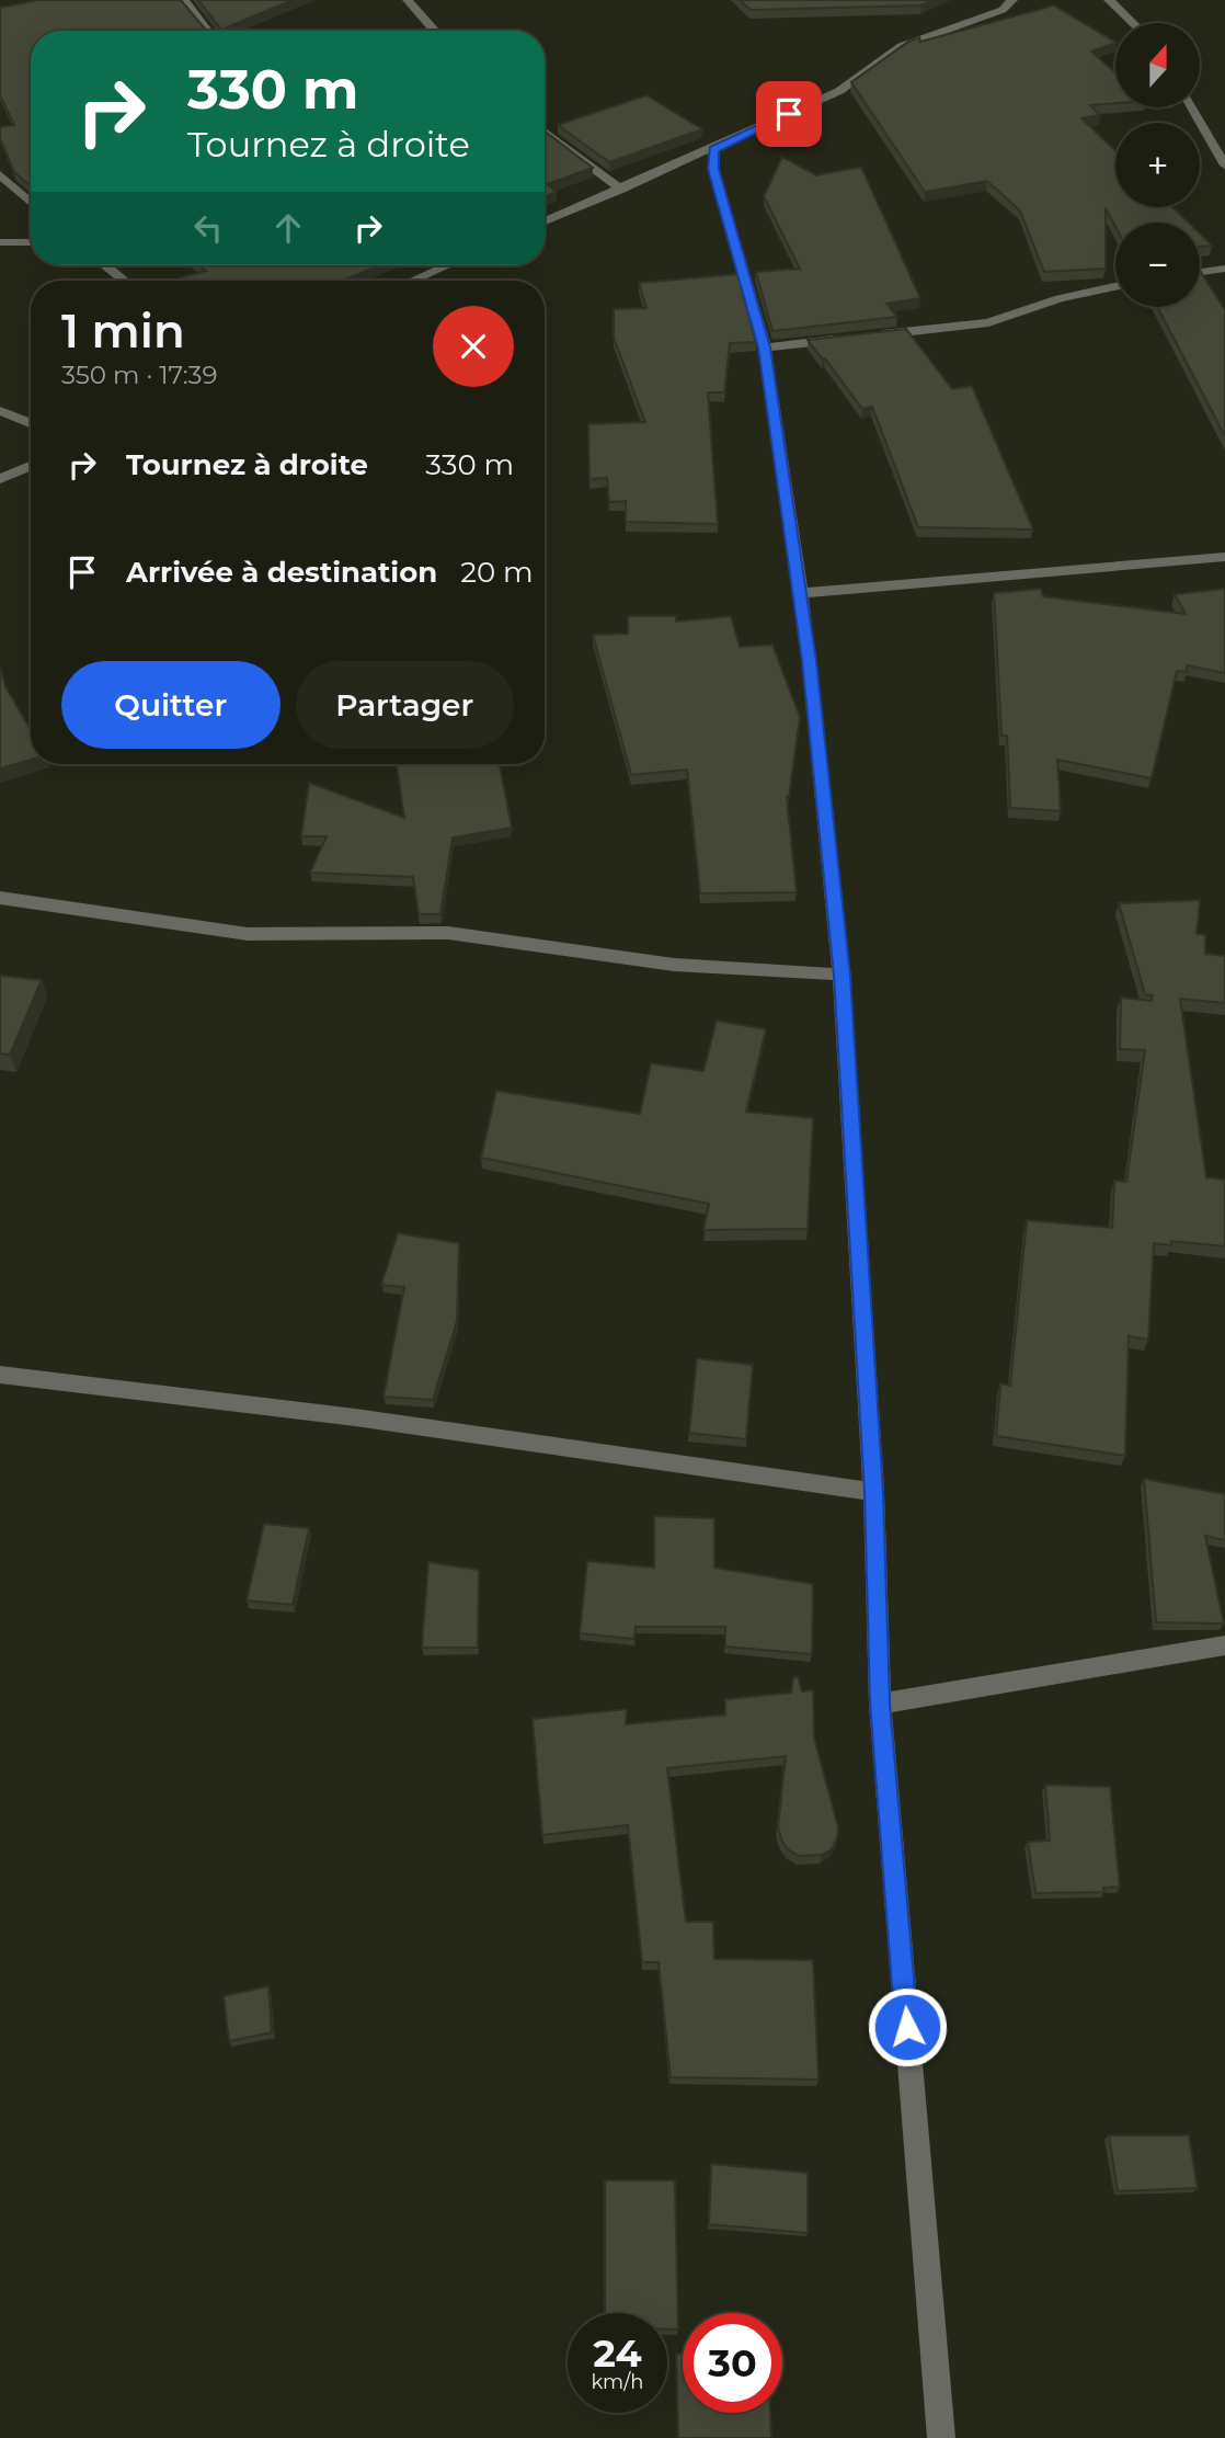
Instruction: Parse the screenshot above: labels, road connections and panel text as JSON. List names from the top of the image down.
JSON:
{
  "north": "top",
  "page": {
    "map_buttons": ["+", "−"],
    "turn": ["330 m", "Tournez à droite"],
    "heading": ["1 min", "350 m · 17:39"],
    "list": [
      {
        "name": "Tournez à droite",
        "value": "330 m"
      },
      {
        "name": "Arrivée à destination",
        "value": "20 m"
      }
    ],
    "buttons": ["Quitter", "Partager"],
    "speed": "24 km/h",
    "limit": "30"
  }
}
